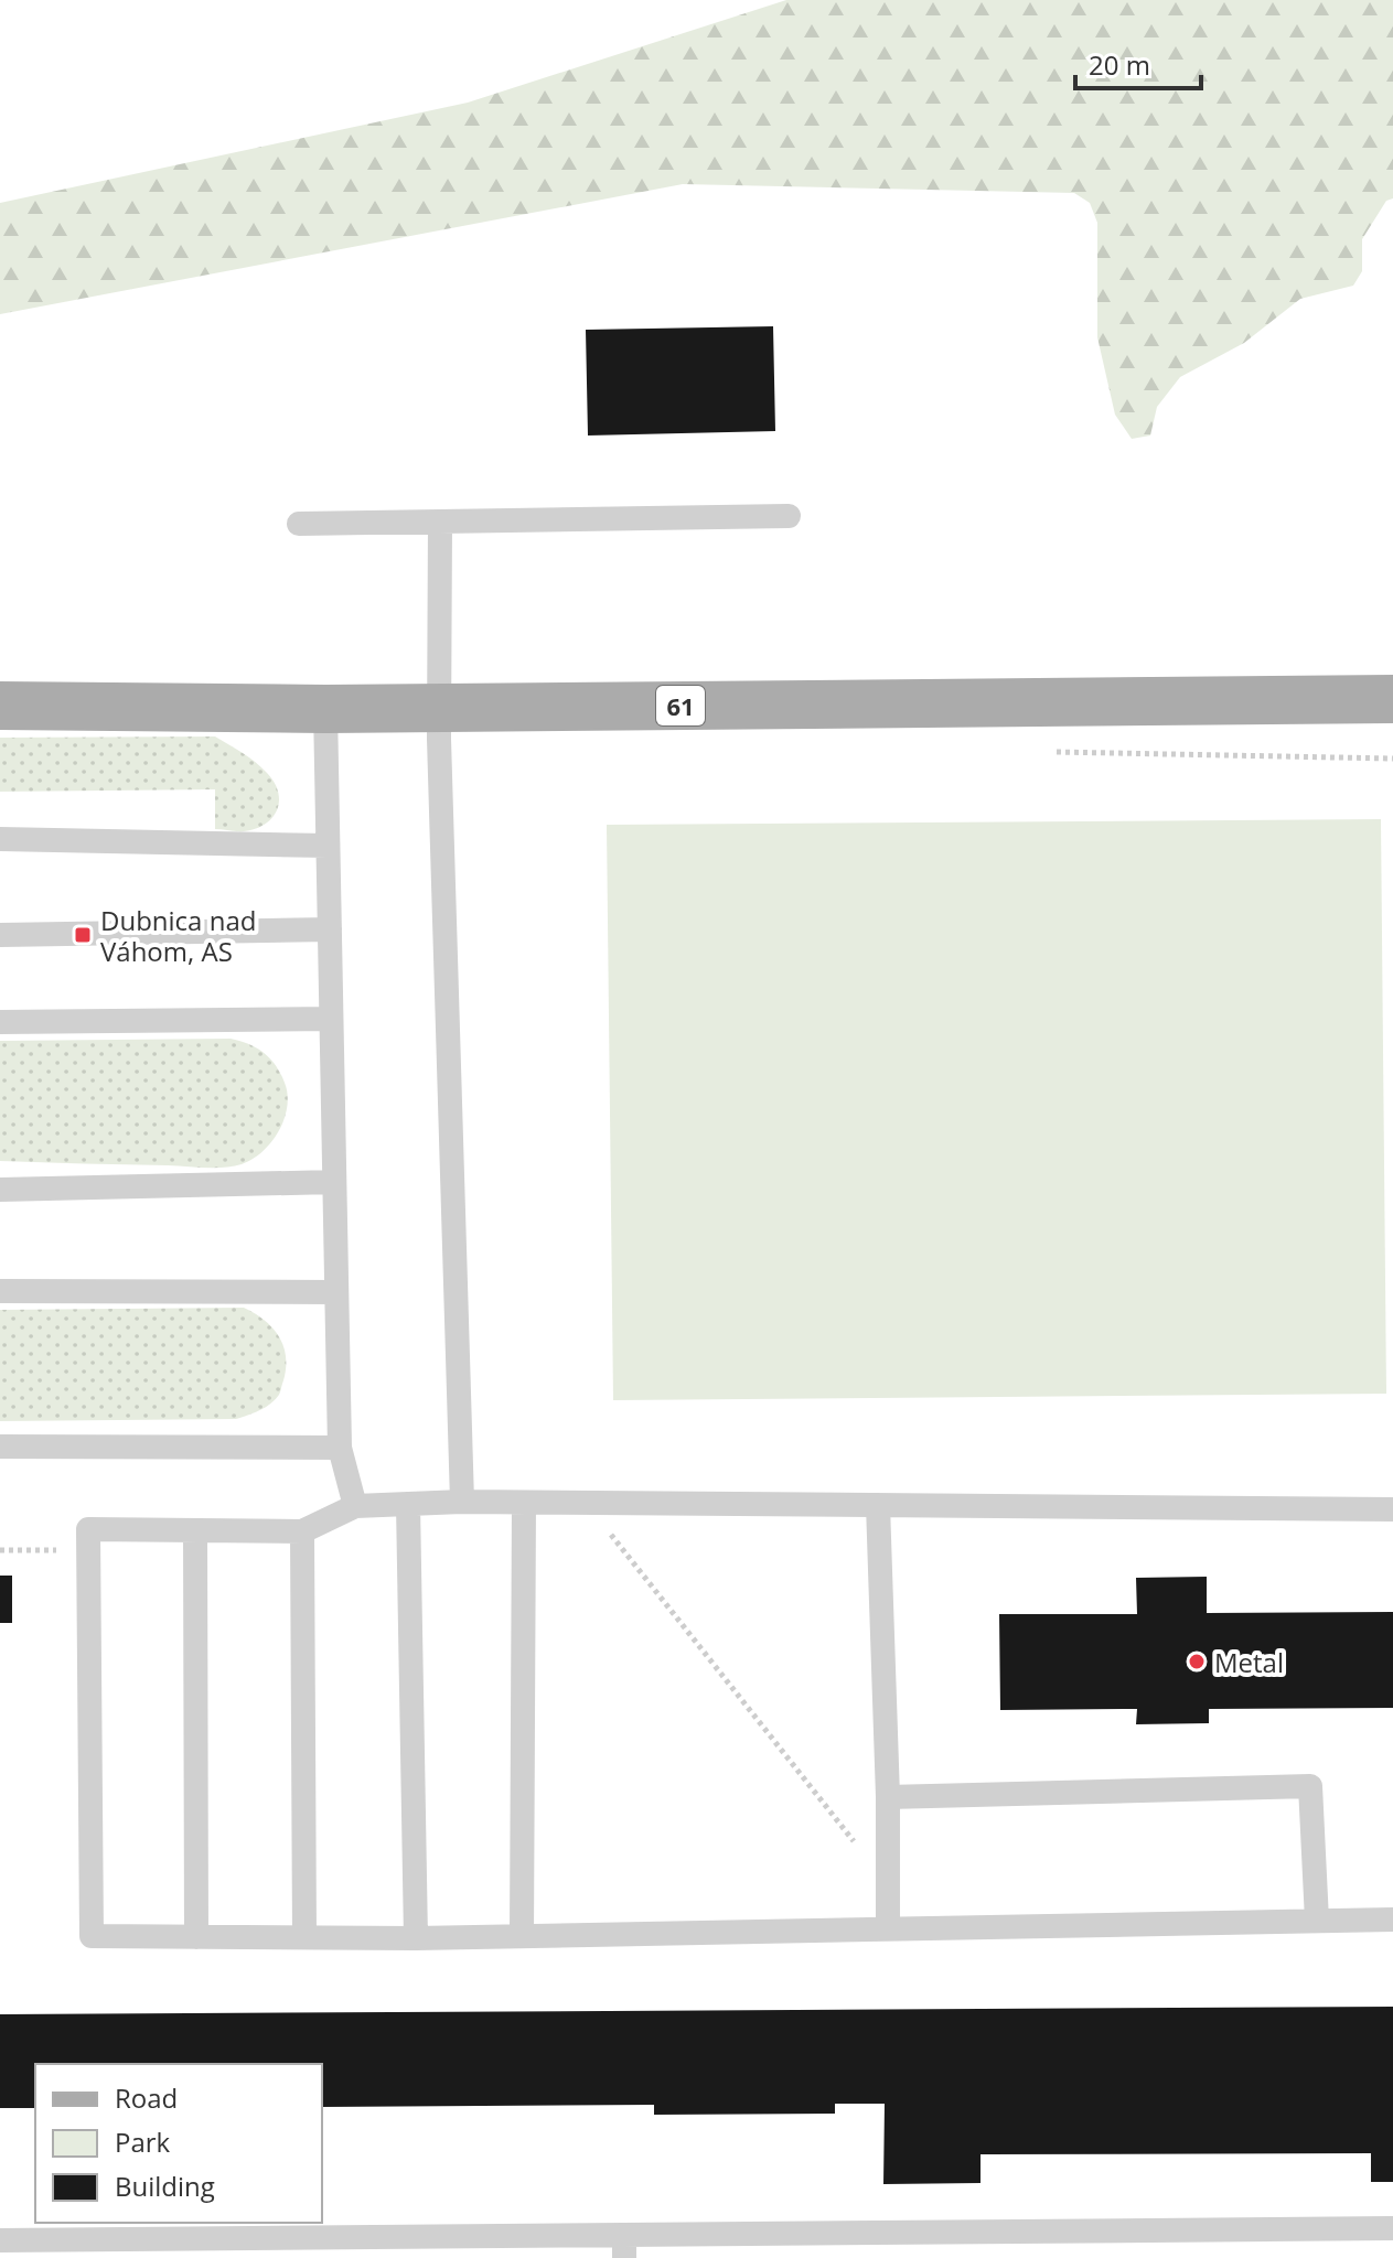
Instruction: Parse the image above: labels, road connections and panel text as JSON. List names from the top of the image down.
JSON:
{
  "streets": {
    "main road": ["61"]
  },
  "places": {
    "transit": ["Dubnica nad Váhom, AS"],
    "other": ["Metal"]
  },
  "legend": ["Road", "Park", "Building"],
  "scale_bar": "20 m"
}
